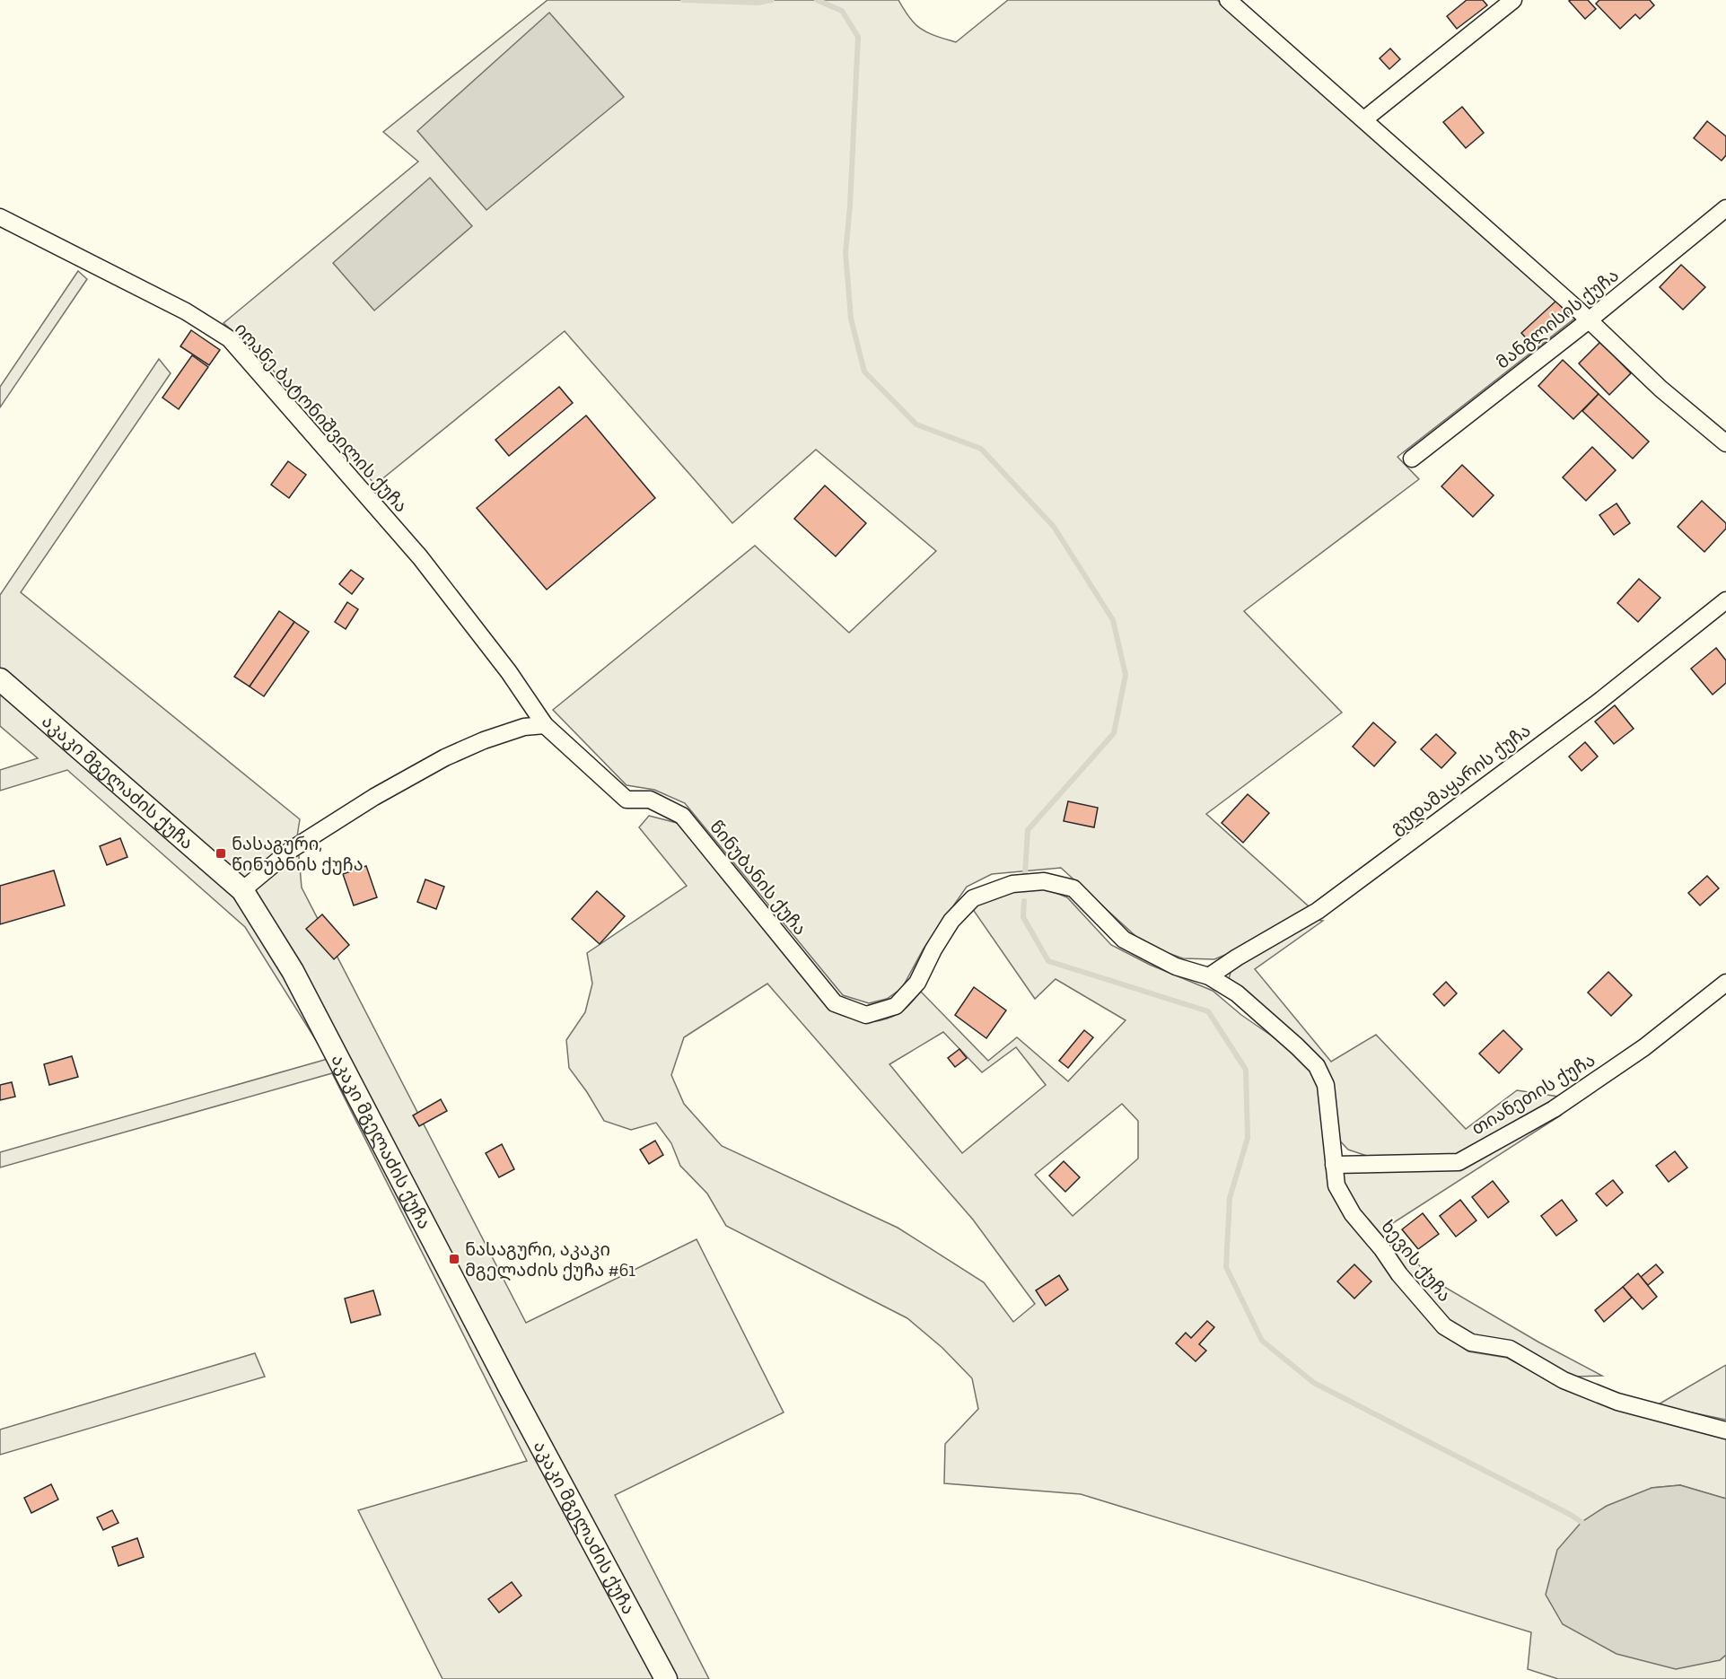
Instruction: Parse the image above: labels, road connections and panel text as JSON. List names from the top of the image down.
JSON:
{
  "streets": {
    "street": [
      "მანგლისის ქუჩა",
      "იოანე ბატონიშვილის ქუჩა",
      "გუდამაყარის ქუჩა",
      "აკაკი მგელაძის ქუჩა",
      "წინუბანის ქუჩა",
      "თიანეთის ქუჩა",
      "ხევის ქუჩა"
    ]
  },
  "crossings": [
    ["იოანე ბატონიშვილის ქუჩა", "წინუბანის ქუჩა"],
    ["გუდამაყარის ქუჩა", "წინუბანის ქუჩა"],
    ["გუდამაყარის ქუჩა", "ხევის ქუჩა"],
    ["წინუბანის ქუჩა", "ხევის ქუჩა"],
    ["თიანეთის ქუჩა", "ხევის ქუჩა"]
  ],
  "places": {
    "transit": ["ნასაგური, წინუბნის ქუჩა", "ნასაგური, აკაკი მგელაძის ქუჩა #61"]
  }
}
